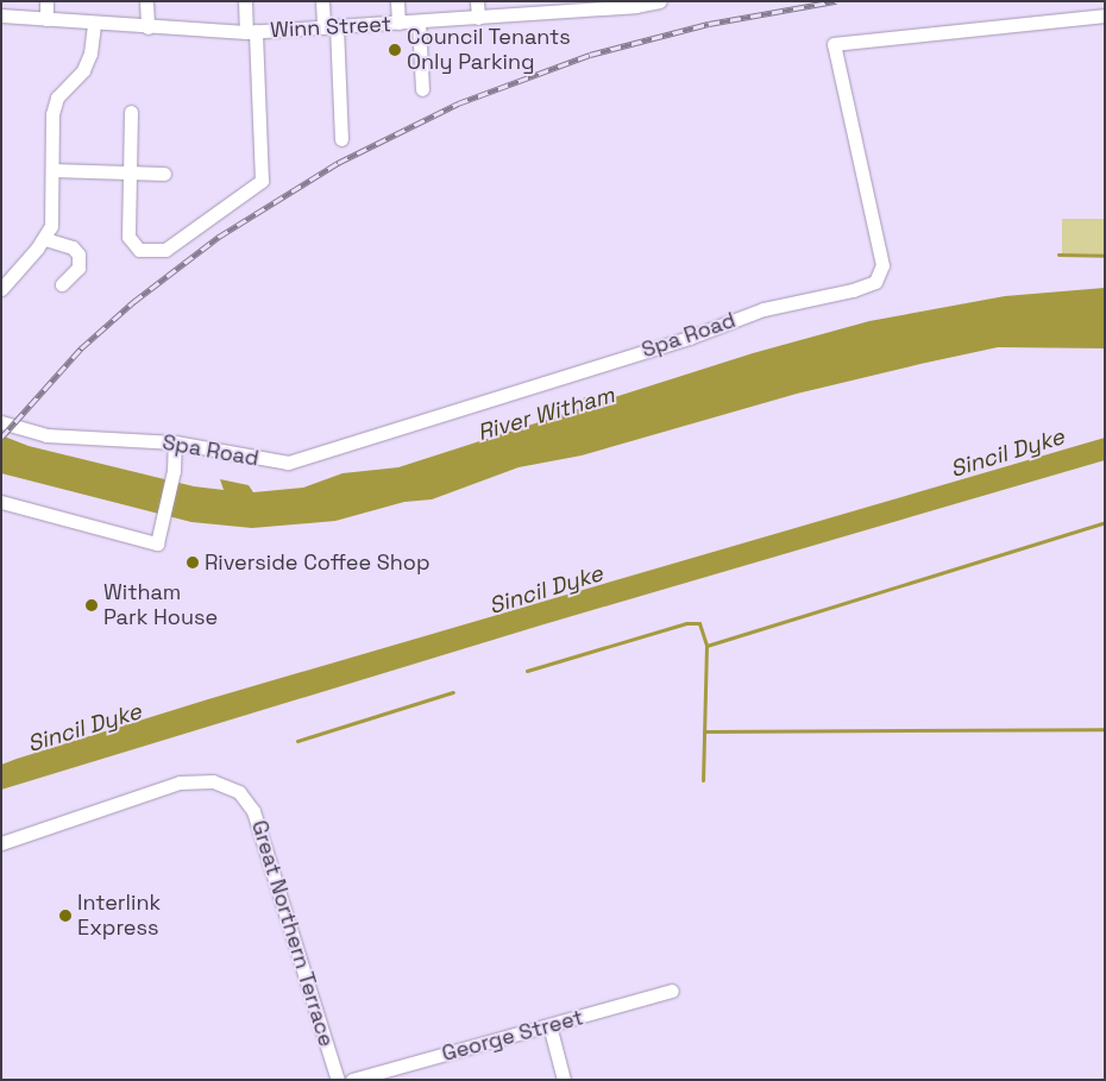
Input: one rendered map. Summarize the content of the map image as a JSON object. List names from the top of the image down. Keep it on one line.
{"streets":{"street":["Winn Street","Spa Road","Great Northern Terrace","George Street"]},"water":["River Witham","Sincil Dyke"],"places":["Council Tenants Only Parking","Riverside Coffee Shop","Witham Park House","Interlink Express"]}
